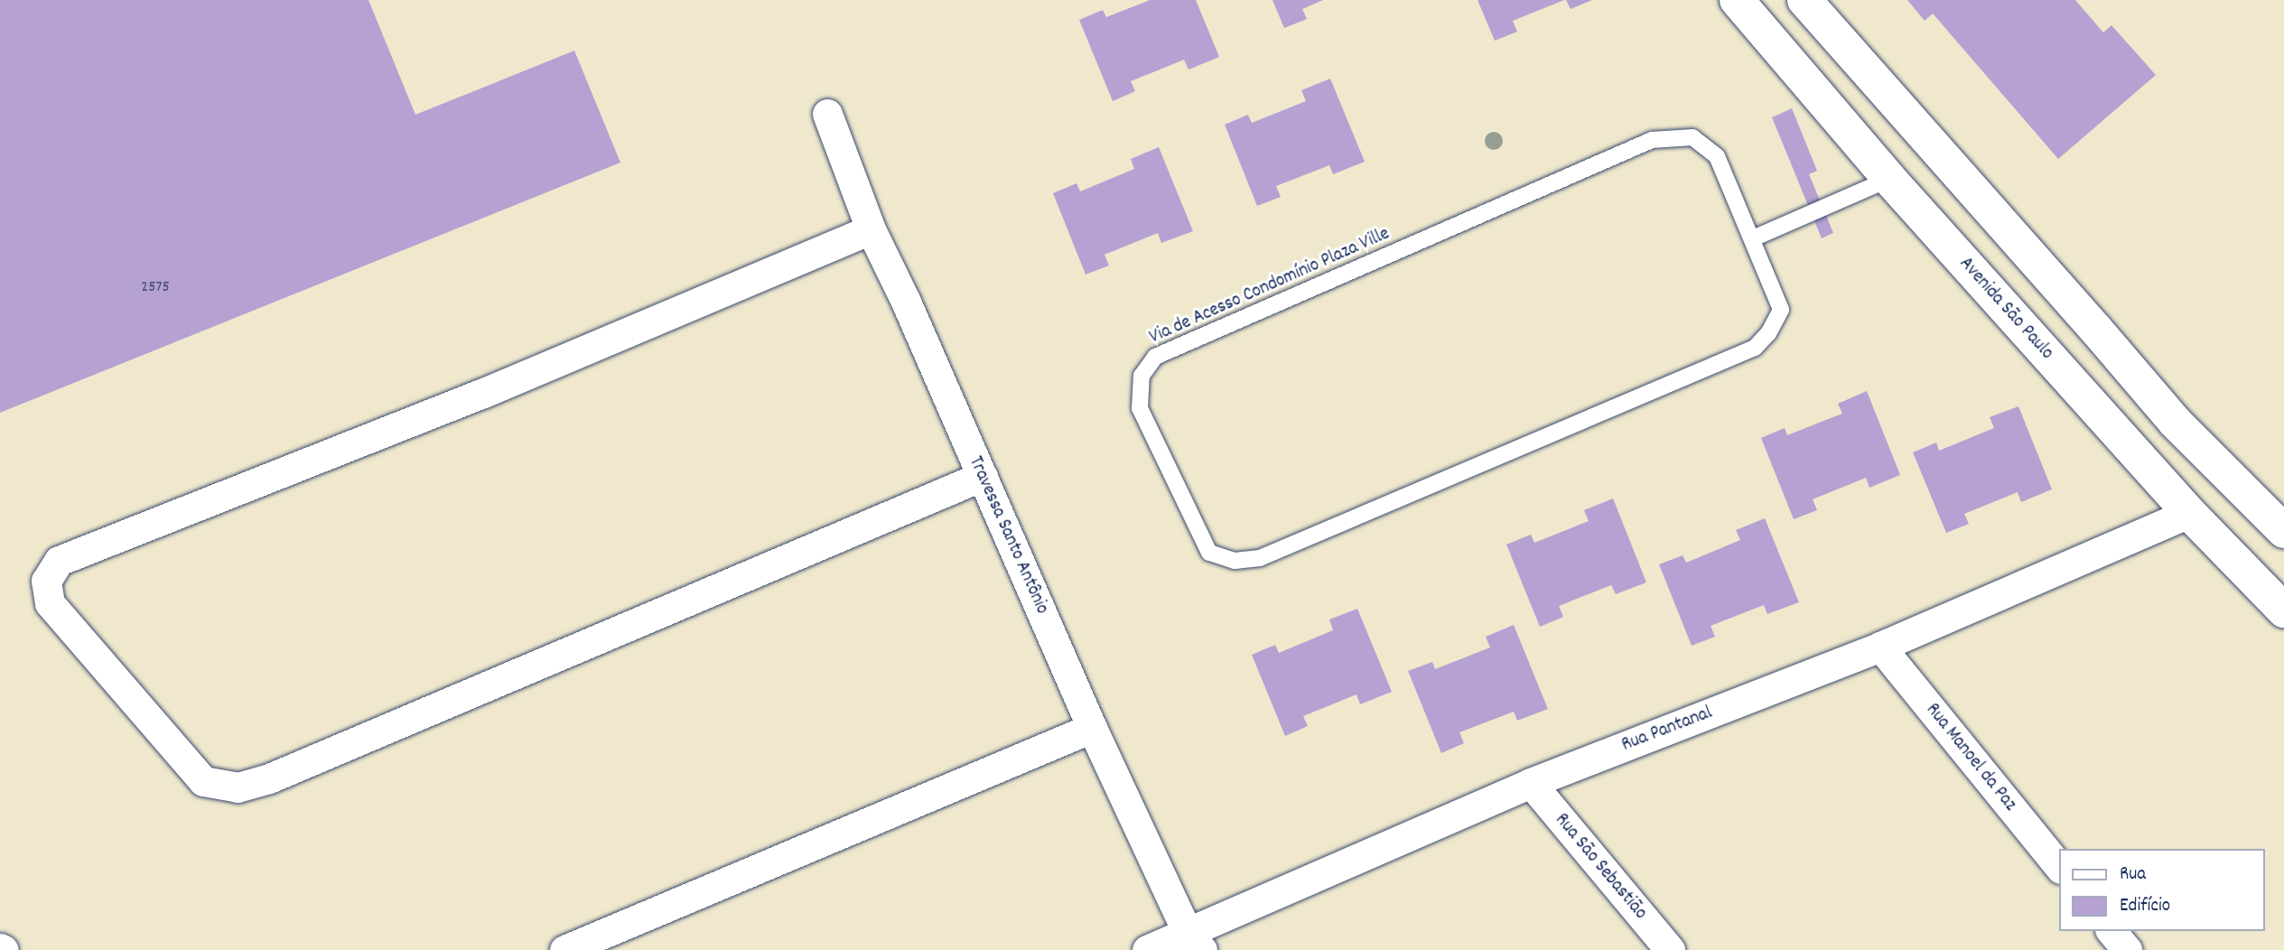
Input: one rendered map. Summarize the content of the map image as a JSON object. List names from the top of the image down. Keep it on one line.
{"streets":{"street":["Avenida São Paulo","Travessa Santo Antônio","Rua Pantanal","Rua Manoel da Paz","Rua São Sebastião"],"lane":["Via de Acesso Condomínio Plaza Ville"]},"crossings":[["Avenida São Paulo","Rua Pantanal"],["Travessa Santo Antônio","Rua Pantanal"],["Rua Pantanal","Rua Manoel da Paz"],["Rua Pantanal","Rua São Sebastião"]],"house_numbers":["2575"],"legend":["Rua","Edifício"]}
